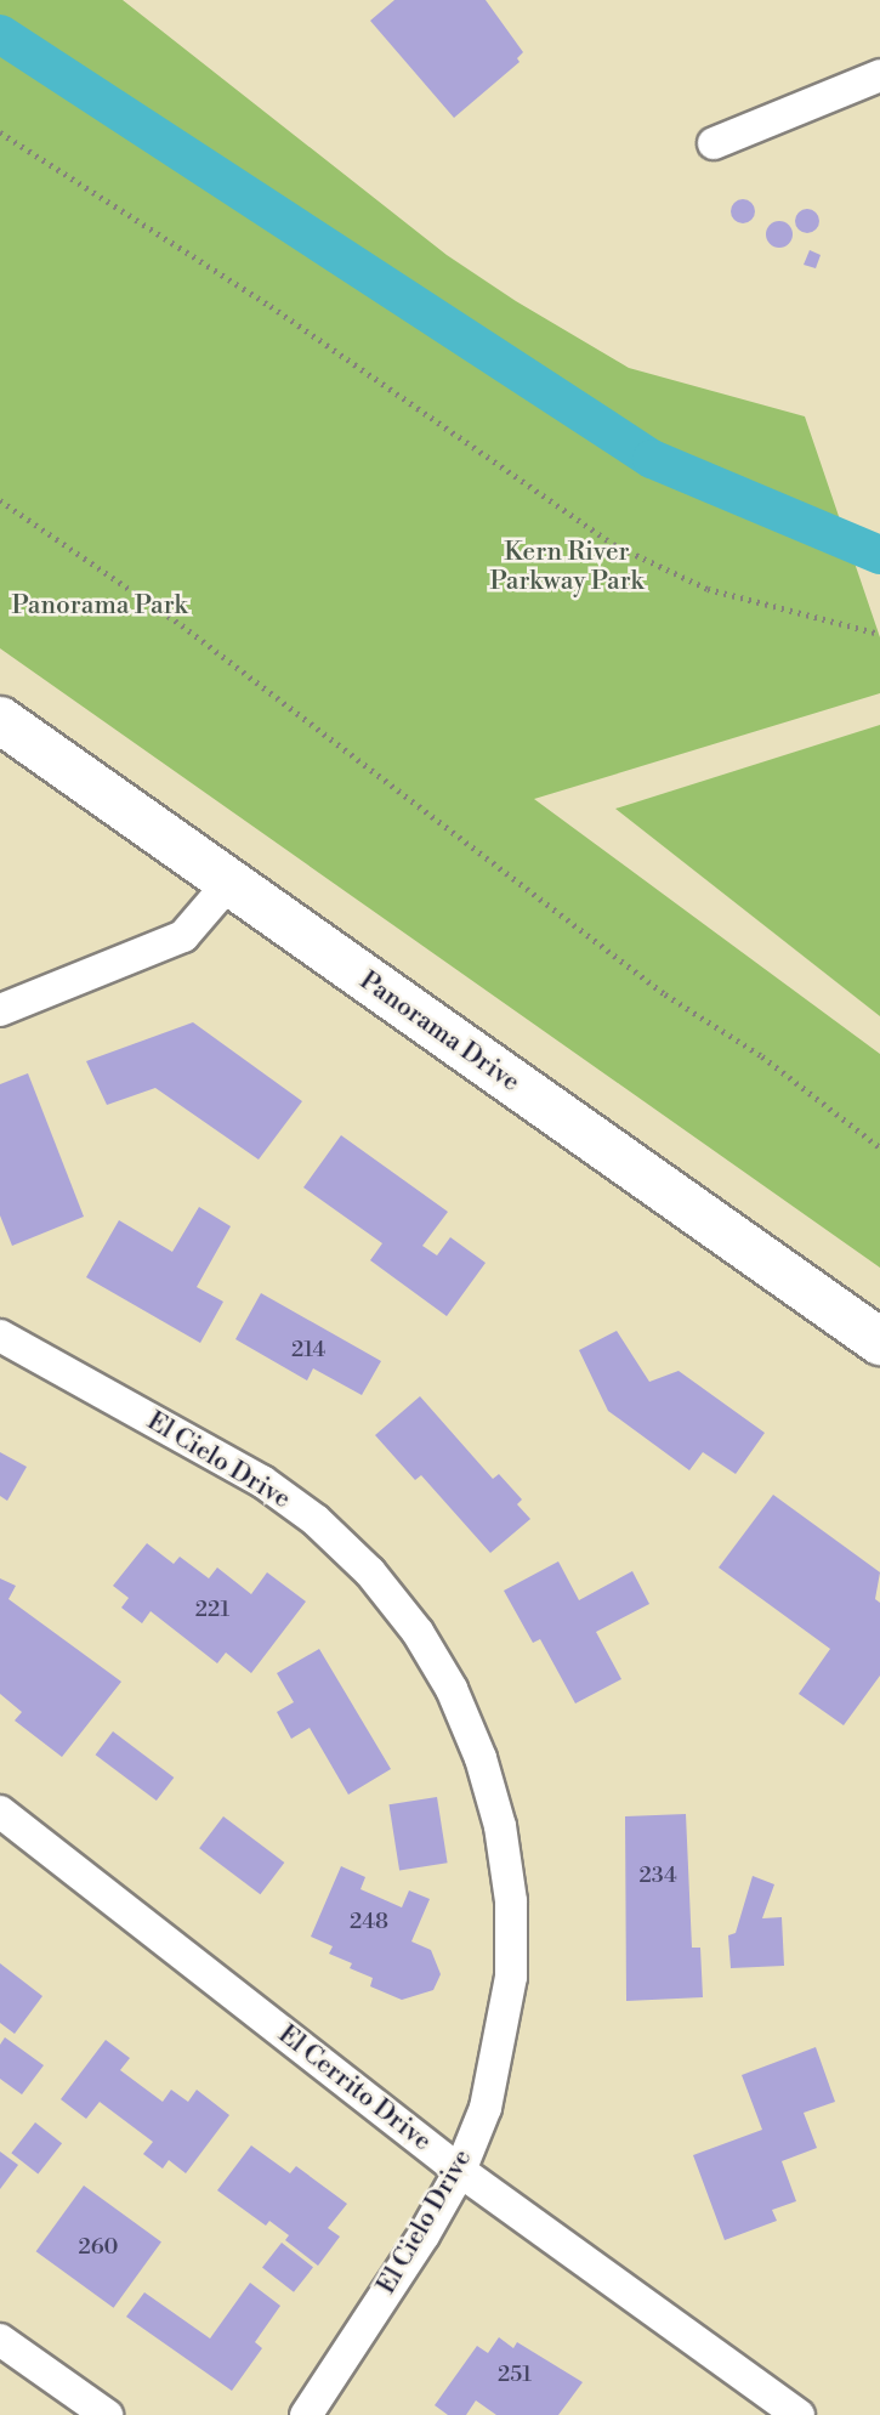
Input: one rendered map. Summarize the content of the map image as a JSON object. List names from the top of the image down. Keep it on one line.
{"streets":{"main road":["Panorama Drive"],"street":["El Cielo Drive","El Cerrito Drive"]},"crossings":[["El Cielo Drive","El Cerrito Drive"]],"parks":["Kern River Parkway Park","Panorama Park"],"house_numbers":["214","221","234","248","260","251"]}
